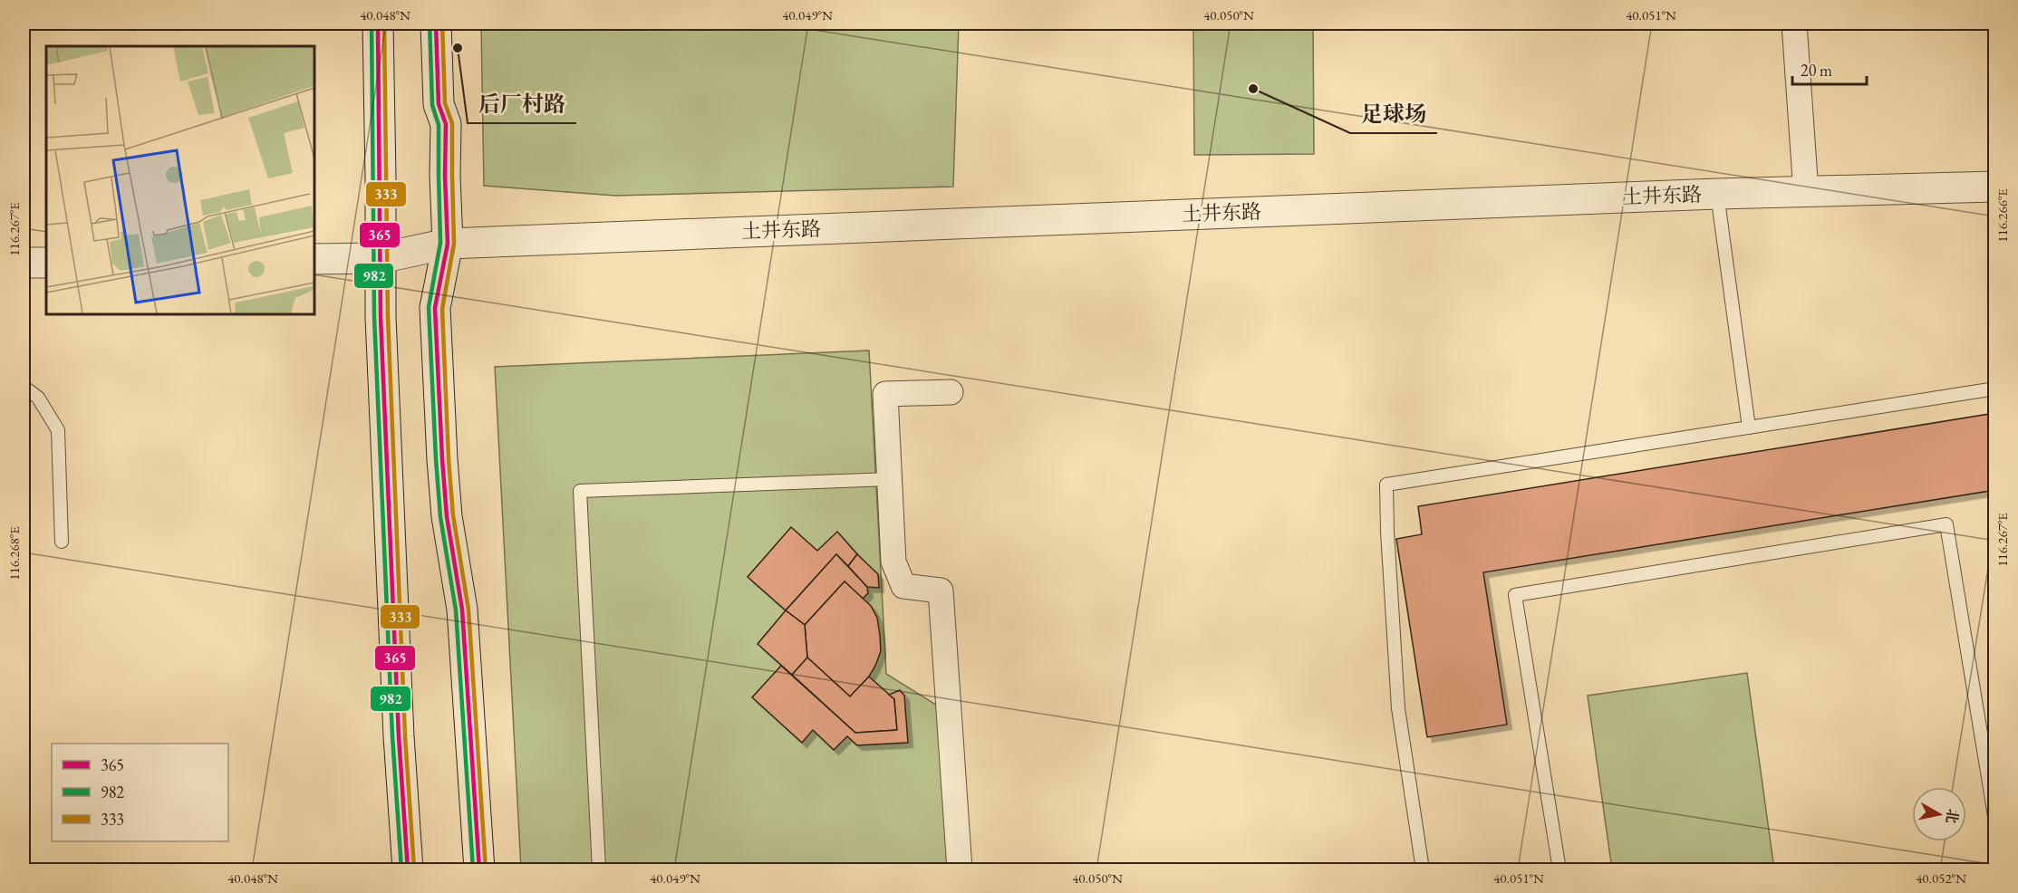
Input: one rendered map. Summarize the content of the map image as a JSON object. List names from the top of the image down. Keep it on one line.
{"streets":{"street":["土井东路"]},"places":["后厂村路","足球场"],"lines":["transit line 365","transit line 982","transit line 333"],"legend":["365","982","333"],"scale_bar":"20 m","north":"right","coordinates":["40.048°N","40.049°N","40.050°N","40.051°N","116.266°E","116.267°E","116.268°E","40.052°N"]}
